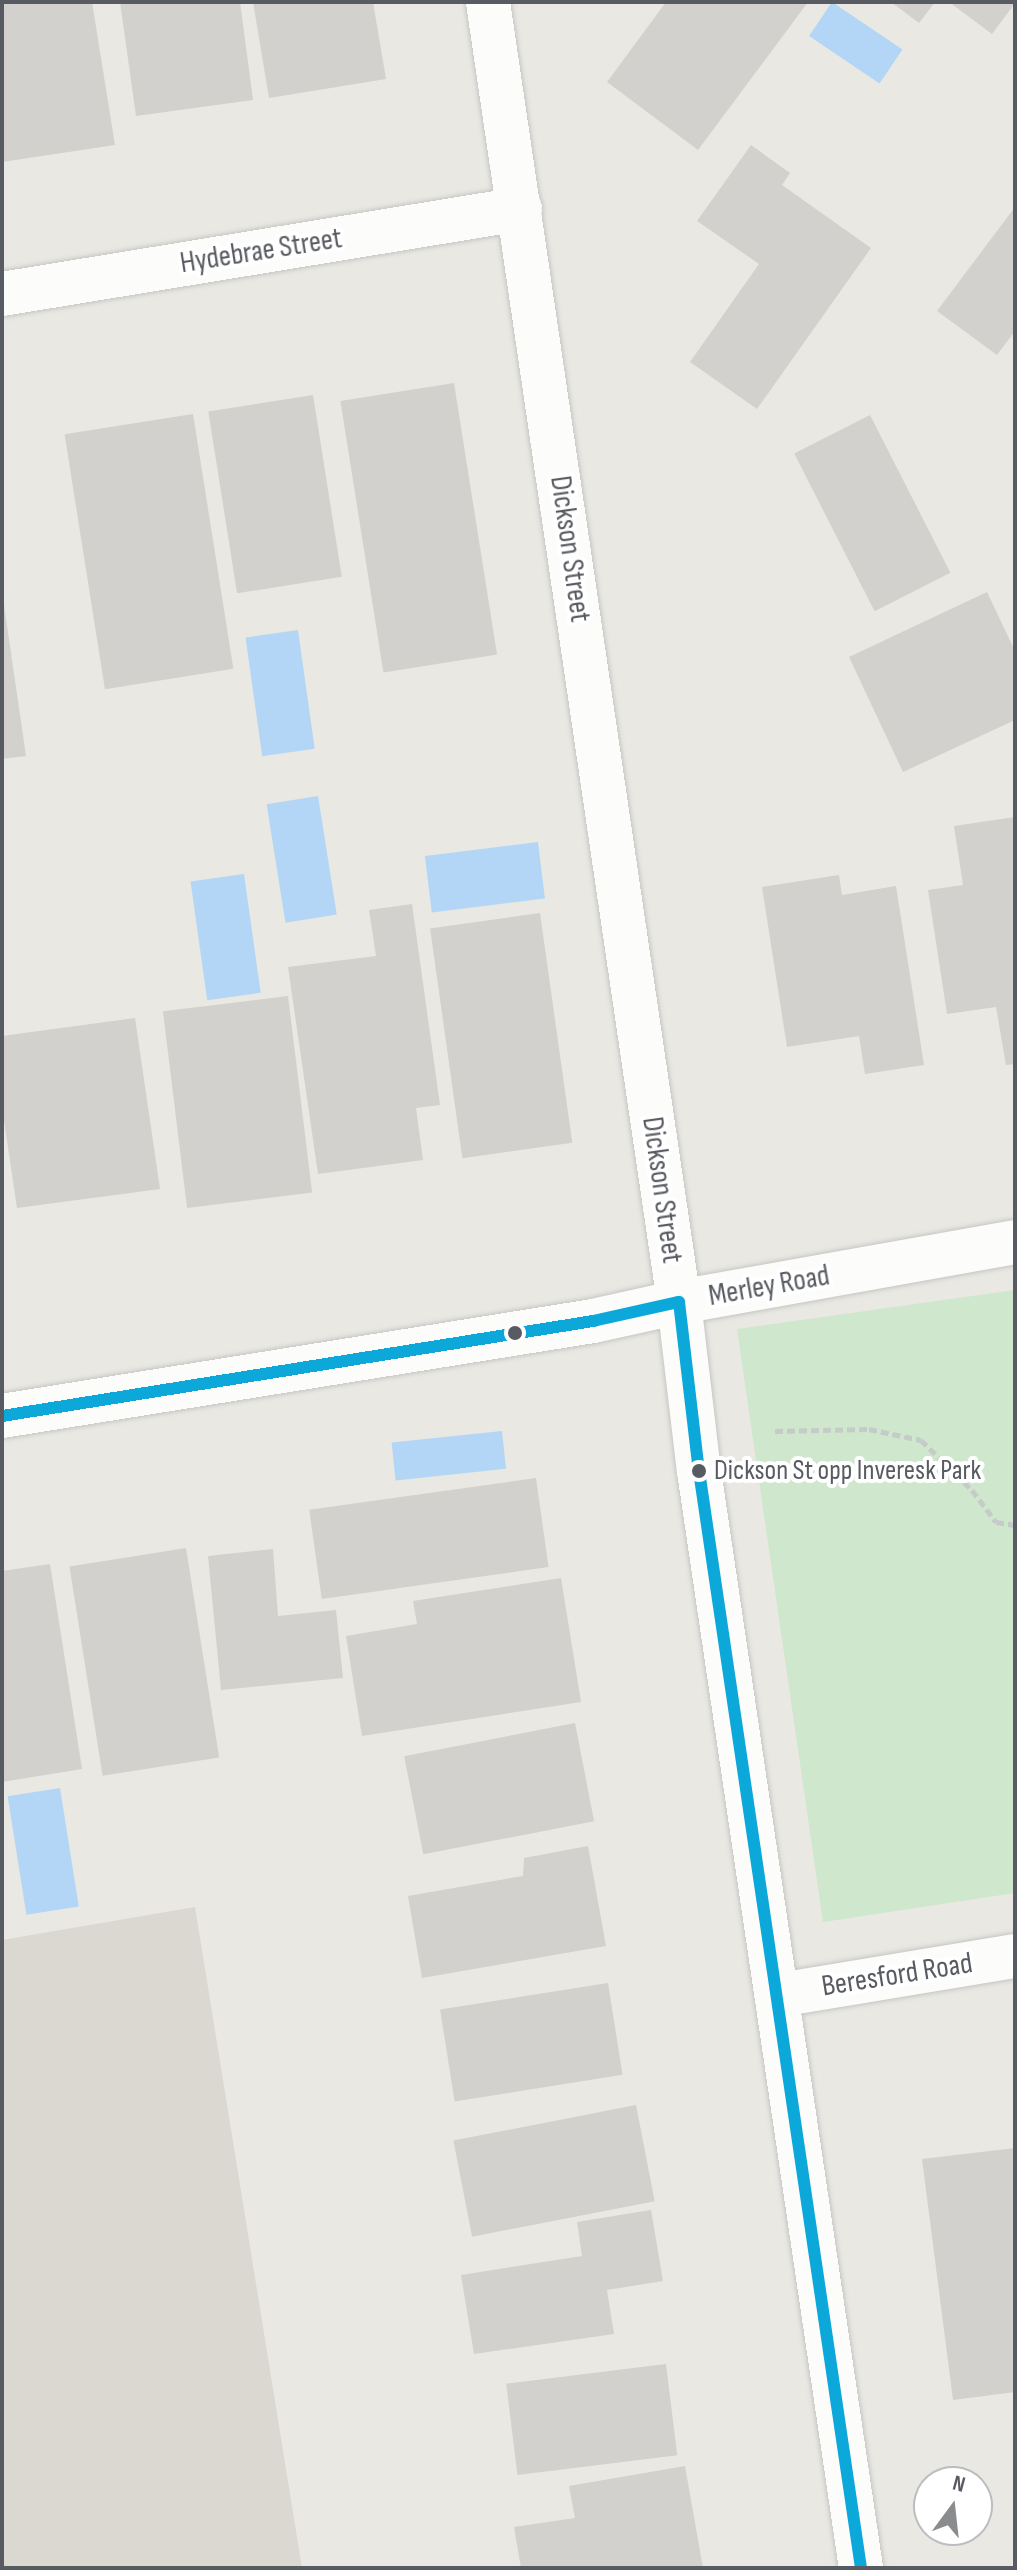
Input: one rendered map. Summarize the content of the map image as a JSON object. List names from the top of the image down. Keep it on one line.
{"streets":{"street":["Hydebrae Street","Dickson Street","Merley Road","Beresford Road"]},"crossings":[["Hydebrae Street","Dickson Street"],["Dickson Street","Merley Road"],["Dickson Street","Beresford Road"]],"places":["Dickson St opp Inveresk Park"],"north":"top"}
